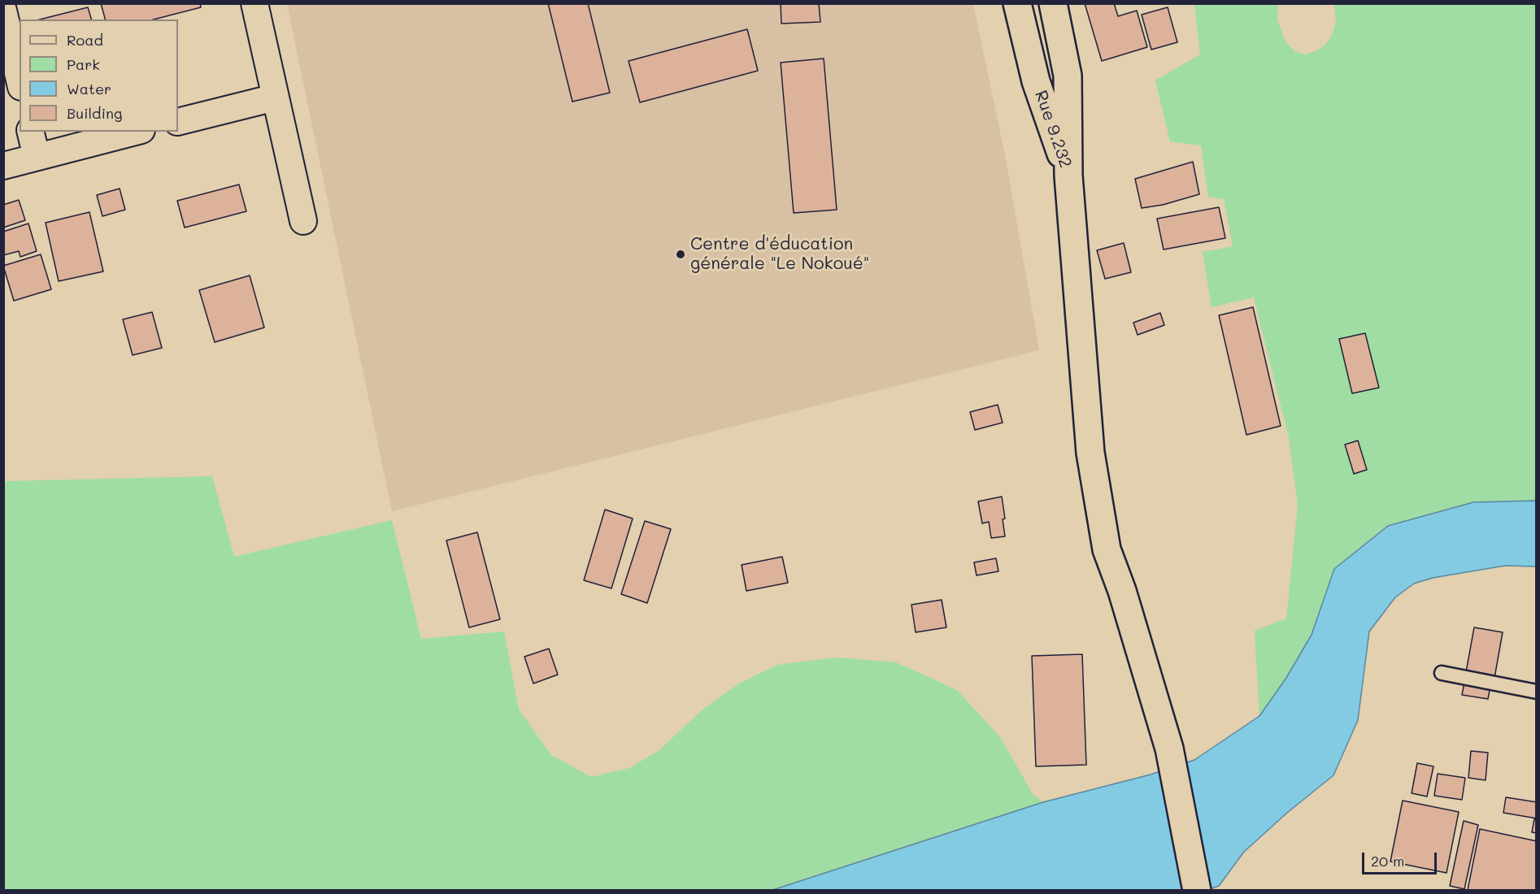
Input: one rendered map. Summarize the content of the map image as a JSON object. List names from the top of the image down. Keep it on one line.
{"streets":{"street":["Rue 9.232"]},"places":["Centre d'éducation générale \"Le Nokoué\""],"legend":["Road","Park","Water","Building"],"scale_bar":"20 m"}
